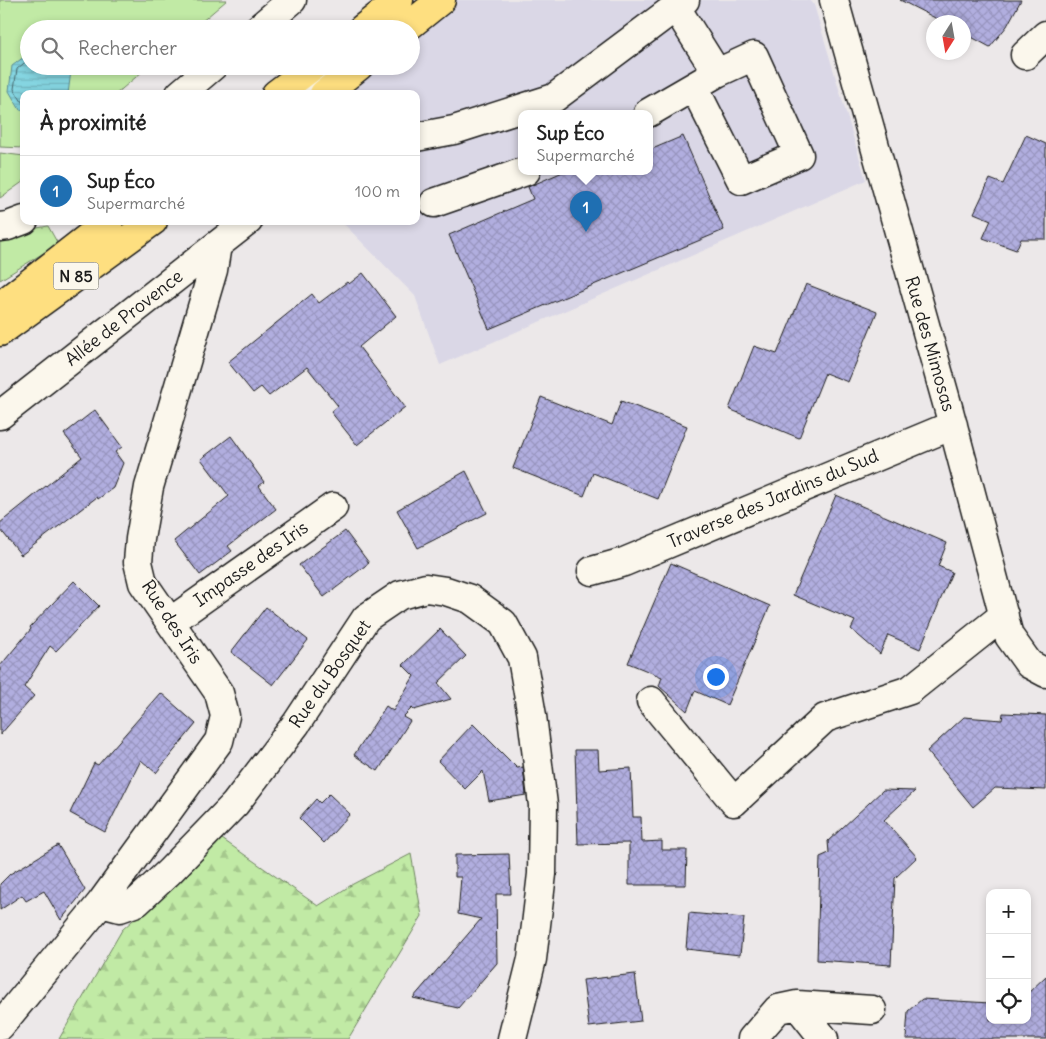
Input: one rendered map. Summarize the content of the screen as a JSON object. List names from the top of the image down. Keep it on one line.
{"streets":{"main road":["N 85"],"street":["Allée de Provence","Rue des Mimosas","Traverse des Jardins du Sud","Impasse des Iris","Rue des Iris","Rue du Bosquet"]},"crossings":[["Allée de Provence","Rue des Iris"],["Rue des Mimosas","Traverse des Jardins du Sud"],["Impasse des Iris","Rue des Iris"],["Rue des Iris","Rue du Bosquet"]],"north":"bottom","page":{"search":"Rechercher","heading":"À proximité","popup":["Sup Éco","Supermarché"],"list":[{"mark":"1","name":"Sup Éco","note":"Supermarché","value":"100 m"}],"pins":"1","map_buttons":["+","−"]}}
